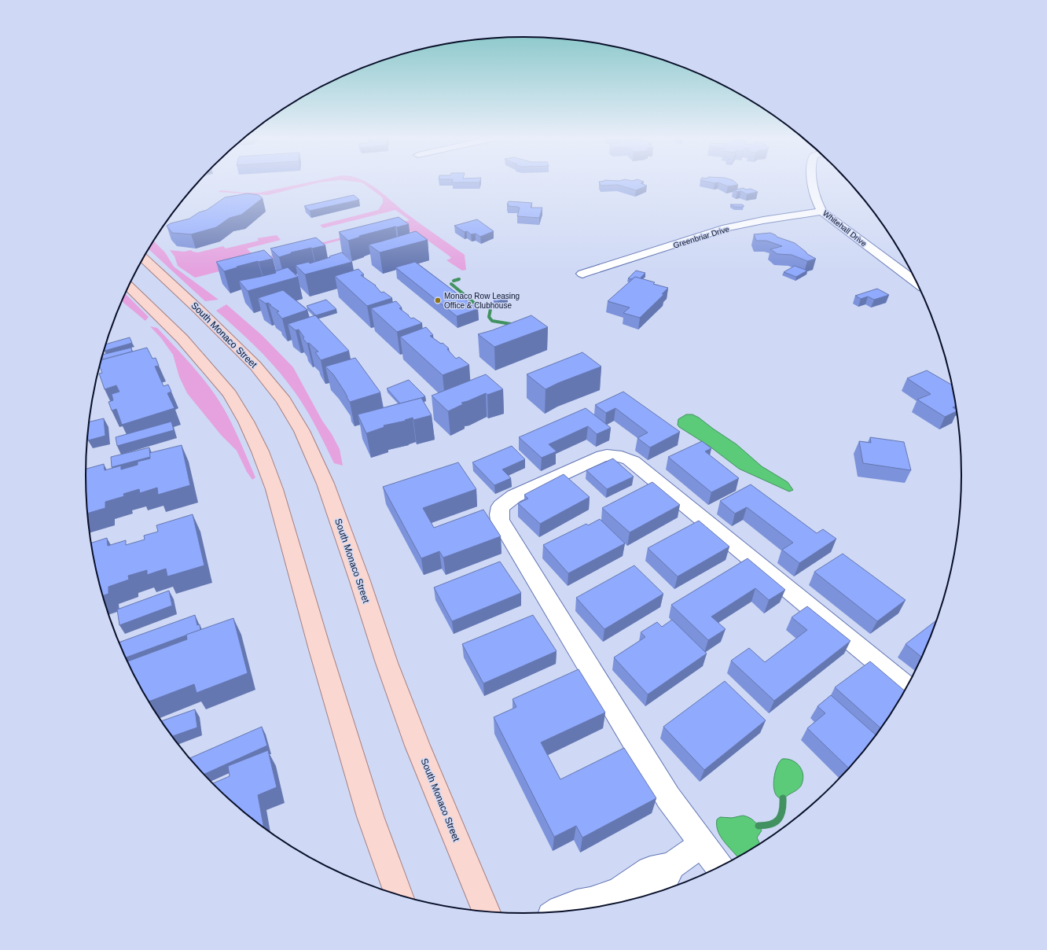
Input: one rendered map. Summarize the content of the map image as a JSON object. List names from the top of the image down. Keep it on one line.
{"streets":{"main road":["South Monaco Street"],"street":["Whitehall Drive","Greenbriar Drive"]},"crossings":[["Whitehall Drive","Greenbriar Drive"]],"places":["Monaco Row Leasing Office & Clubhouse"]}
